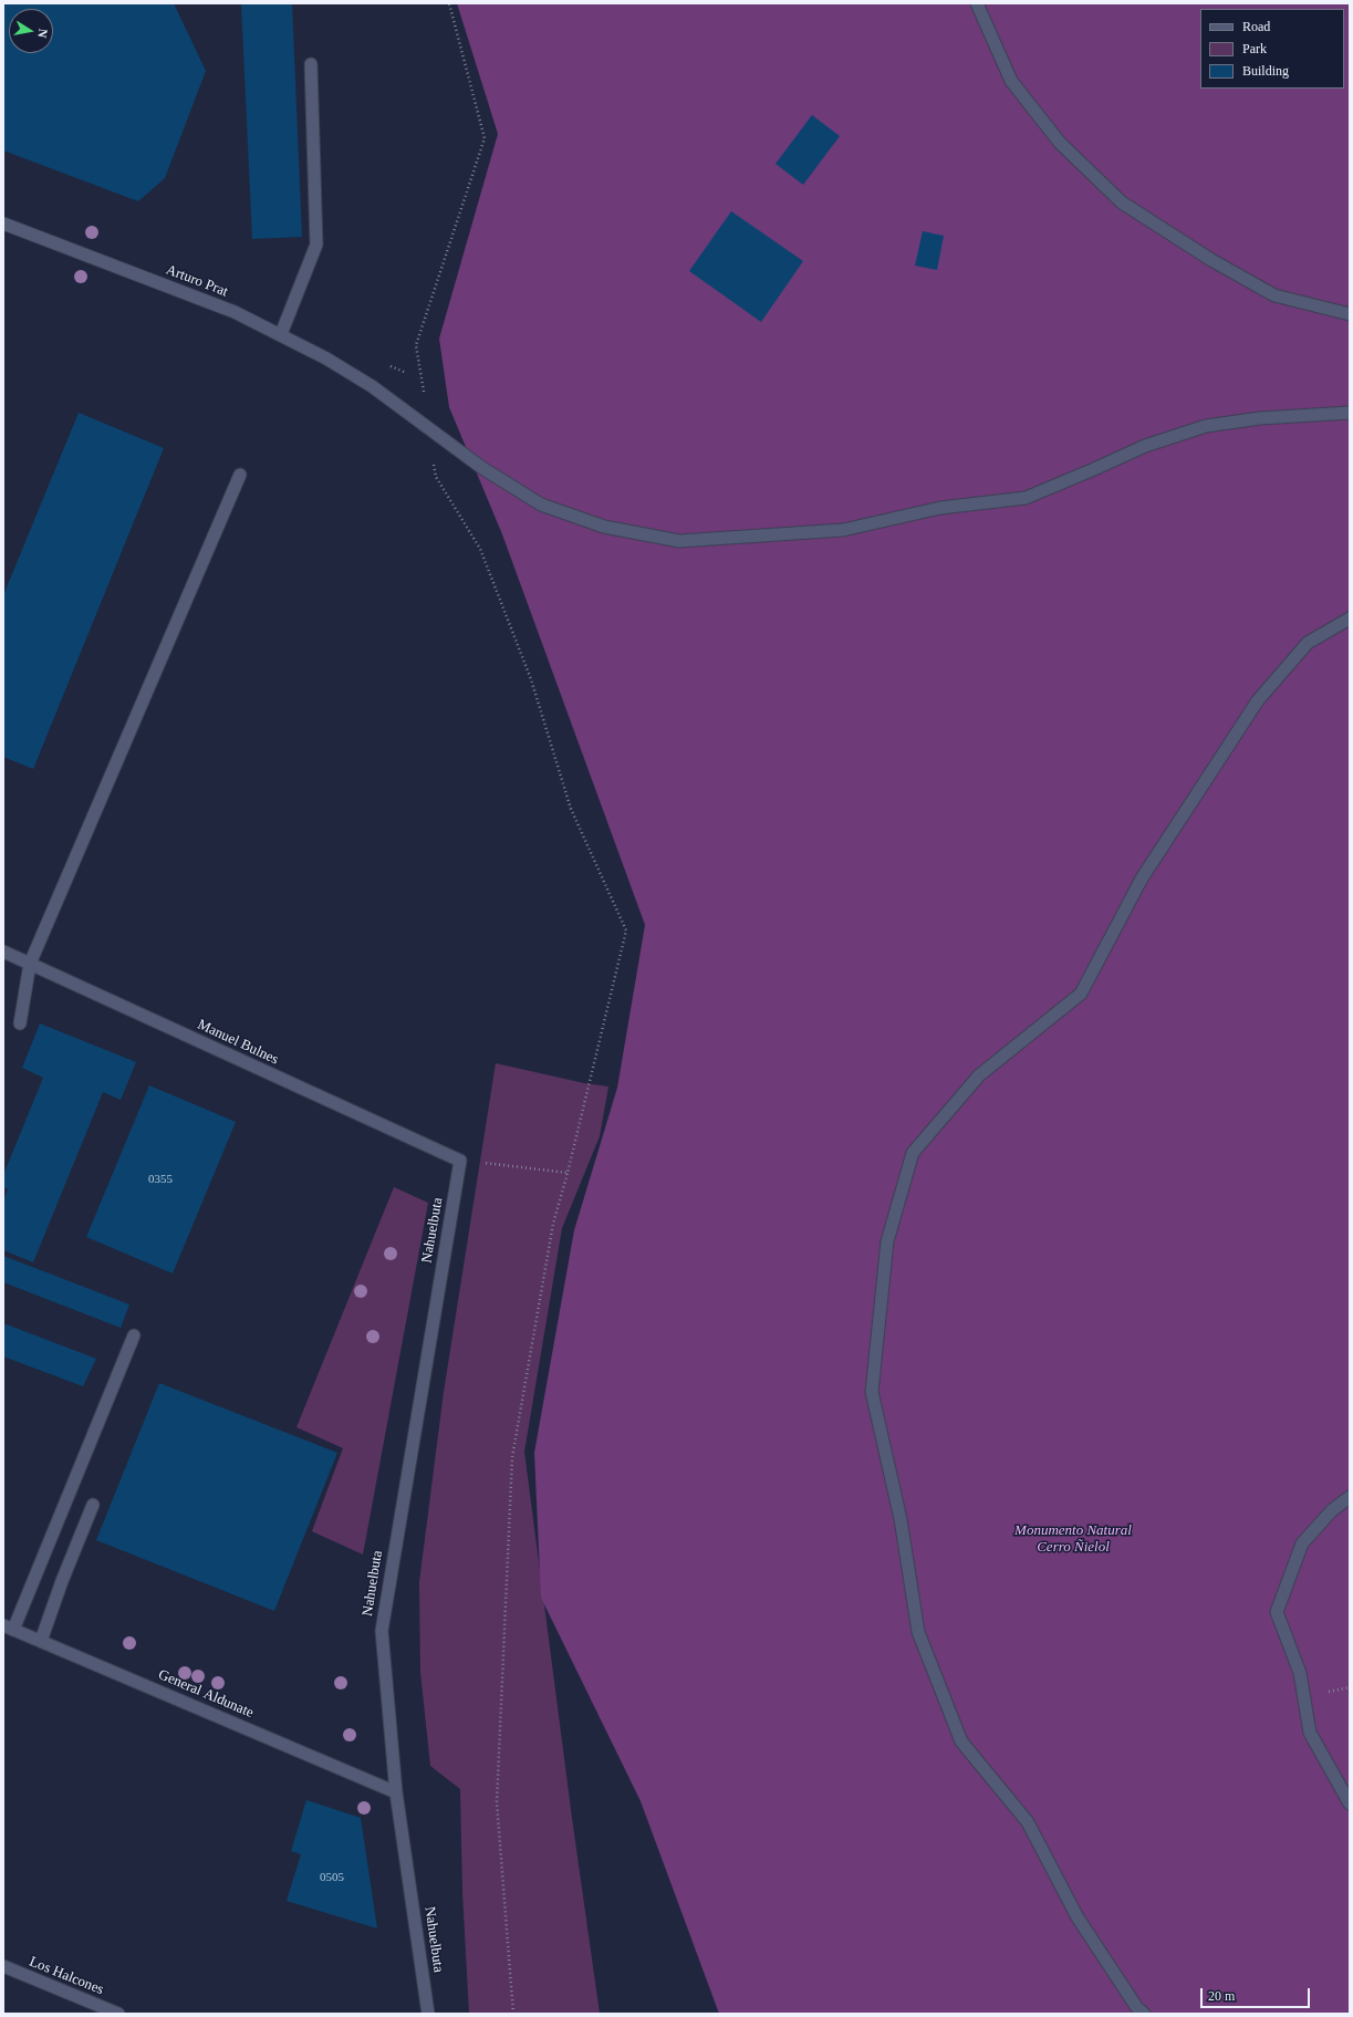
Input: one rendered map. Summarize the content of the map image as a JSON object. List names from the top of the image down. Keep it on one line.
{"streets":{"street":["Arturo Prat","Manuel Bulnes","Nahuelbuta","General Aldunate","Los Halcones"]},"crossings":[["Manuel Bulnes","Nahuelbuta"],["Nahuelbuta","General Aldunate"]],"parks":["Monumento Natural Cerro Ñielol"],"house_numbers":["0355","0505"],"legend":["Road","Park","Building"],"scale_bar":"20 m","north":"right"}
